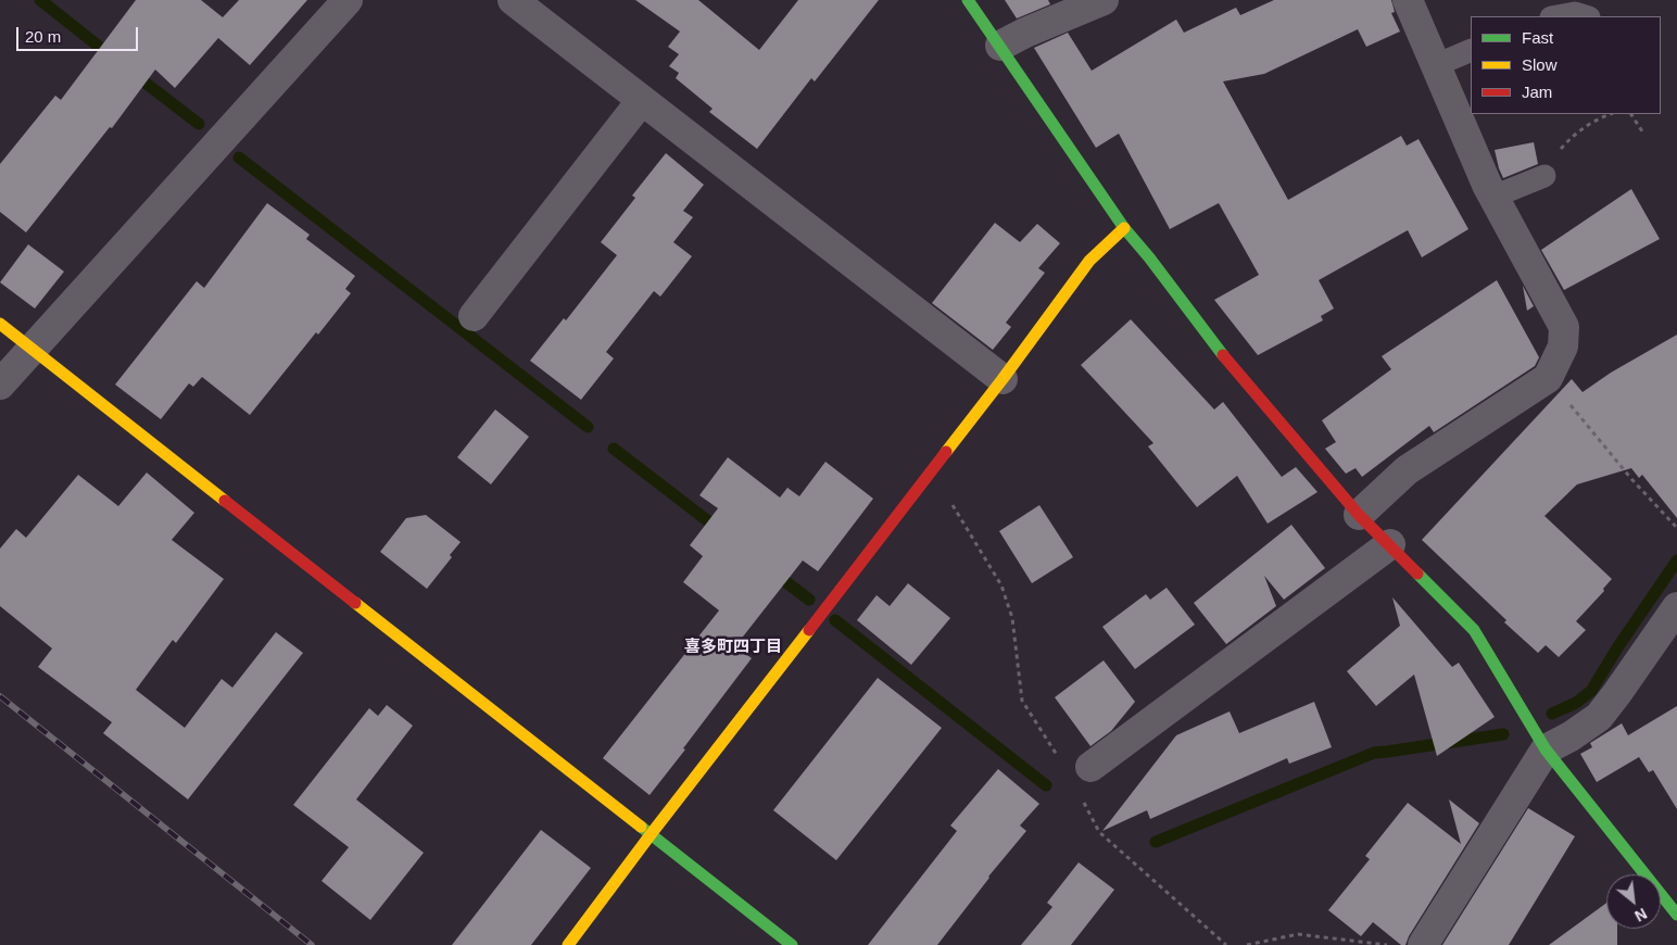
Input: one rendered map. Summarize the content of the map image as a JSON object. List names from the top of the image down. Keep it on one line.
{"districts":["喜多町四丁目"],"legend":["Fast","Slow","Jam"],"scale_bar":"20 m","north":"bottom right"}
